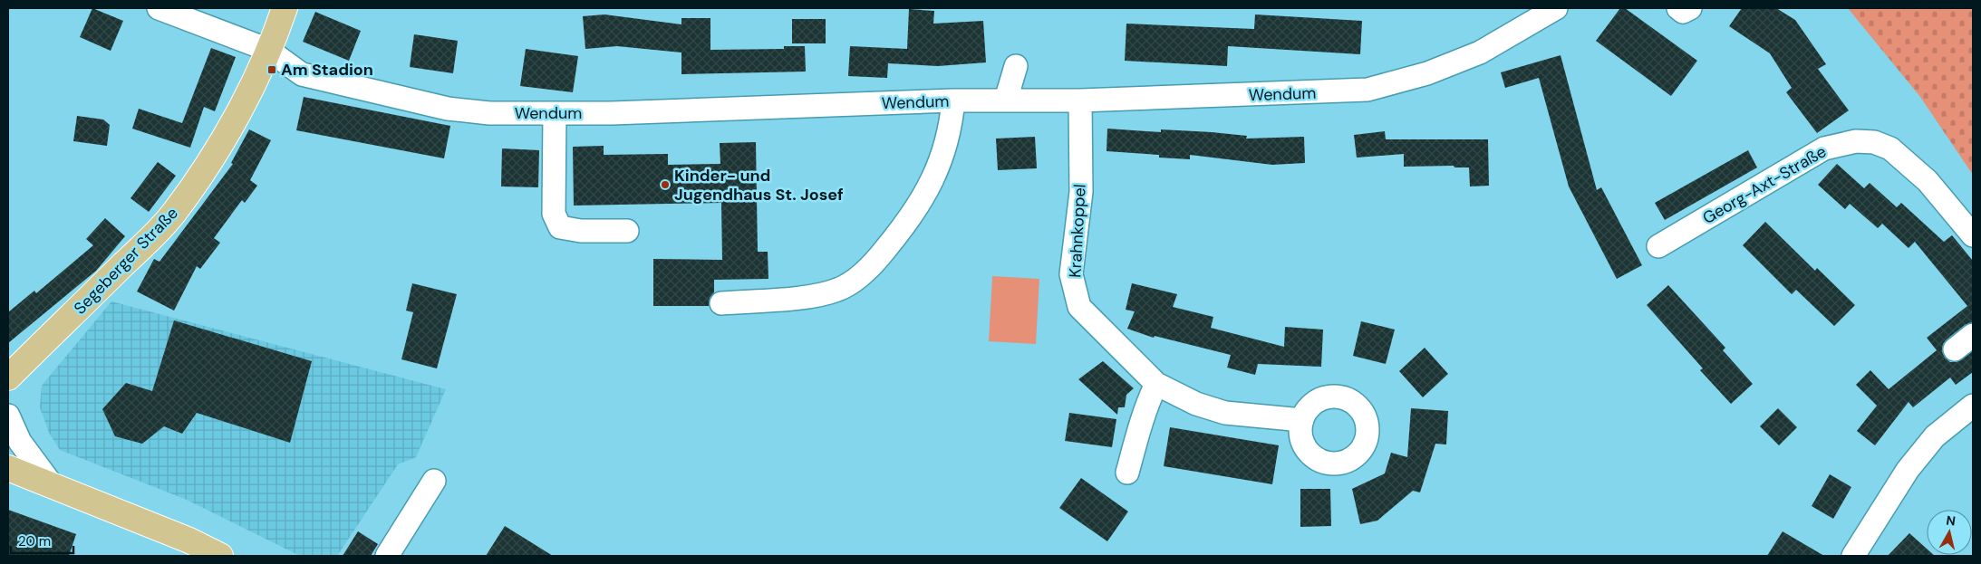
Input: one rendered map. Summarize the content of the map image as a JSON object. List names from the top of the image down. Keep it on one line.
{"streets":{"main road":["Segeberger Straße"],"street":["Wendum","Georg-Axt-Straße","Krahnkoppel"]},"crossings":[["Wendum","Krahnkoppel"],["Wendum","Segeberger Straße"]],"places":{"transit":["Am Stadion"],"other":["Kinder- und Jugendhaus St. Josef"]},"scale_bar":"20 m","north":"top"}
